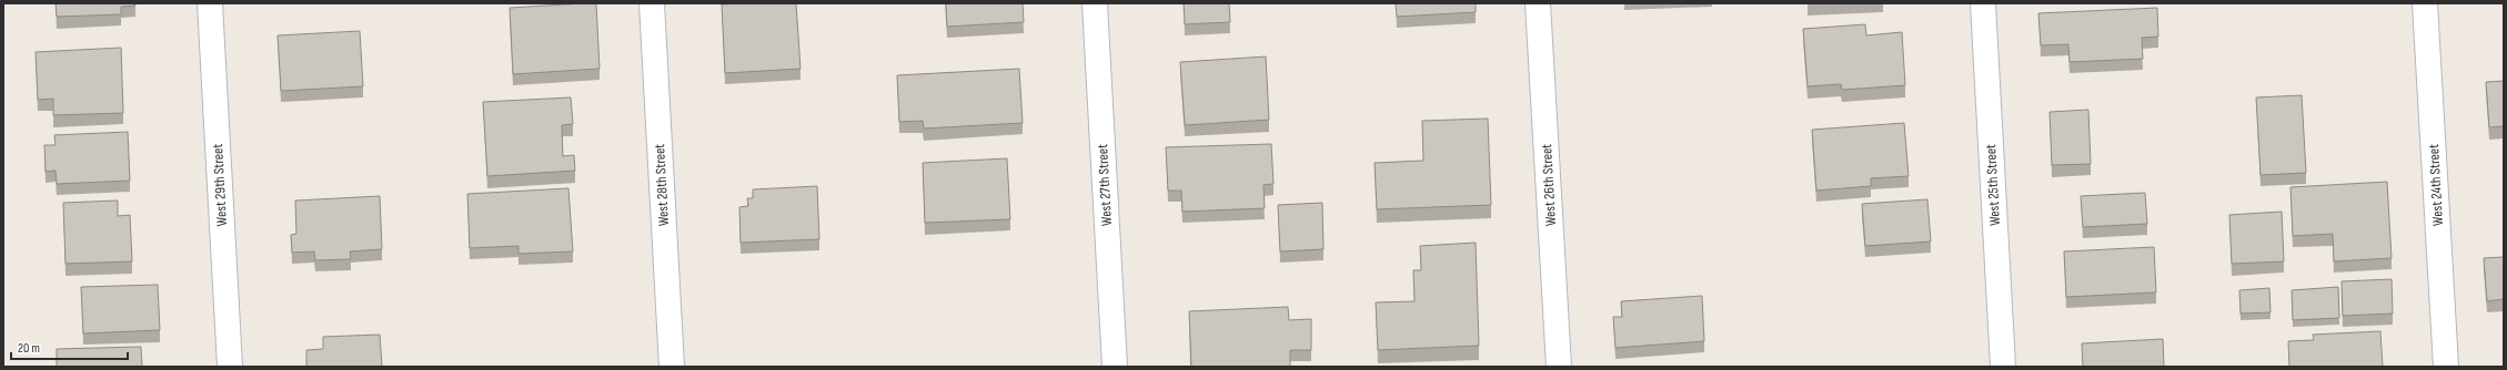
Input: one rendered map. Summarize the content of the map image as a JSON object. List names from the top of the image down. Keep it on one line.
{"streets":{"street":["West 29th Street","West 28th Street","West 27th Street","West 26th Street","West 25th Street","West 24th Street"]},"scale_bar":"20 m"}
